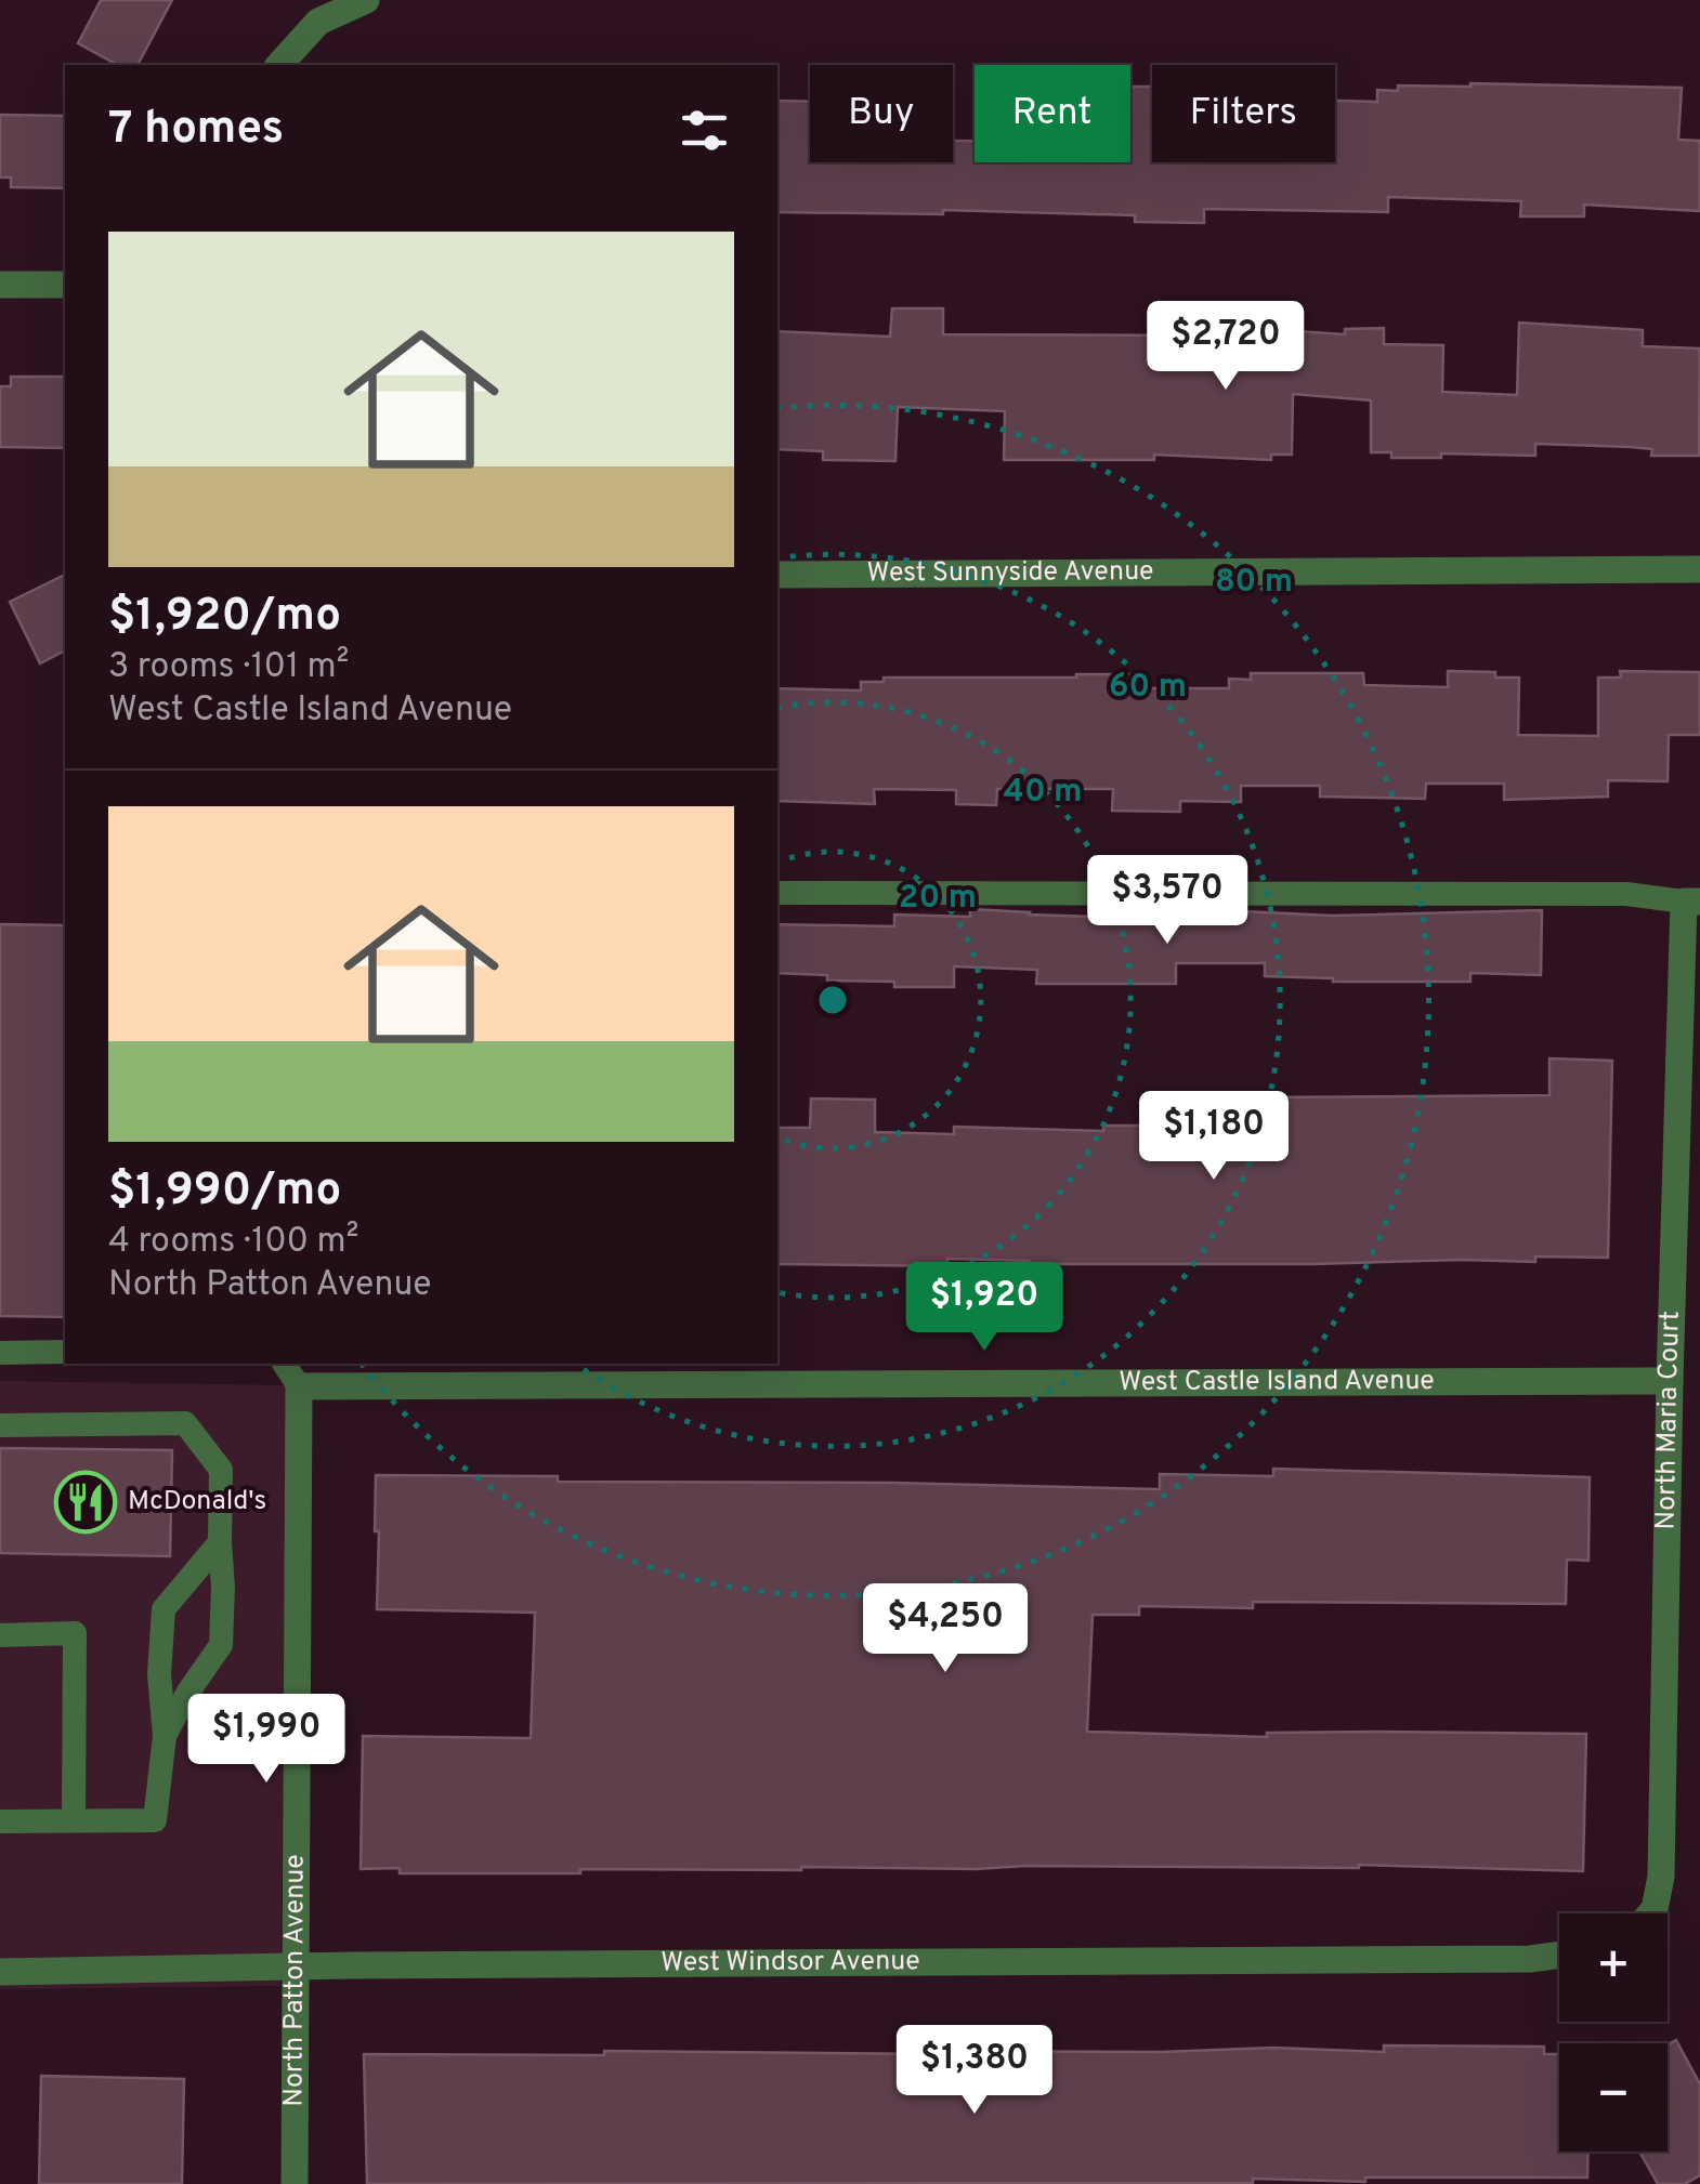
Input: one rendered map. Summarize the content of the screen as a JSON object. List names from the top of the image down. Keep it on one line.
{"streets":{"street":["West Sunnyside Avenue","West Castle Island Avenue","North Maria Court","West Windsor Avenue","North Patton Avenue"]},"crossings":[["West Castle Island Avenue","North Maria Court"],["West Castle Island Avenue","North Patton Avenue"],["West Windsor Avenue","North Patton Avenue"]],"places":{"restaurant":["McDonald's"]},"page":{"chip":["Buy","Rent","Filters"],"heading":"7 homes","list":[{"name":"$1,920/mo","note":"3 rooms · 101 m² · West Castle Island Avenue"},{"name":"$1,990/mo","note":"4 rooms · 100 m² · North Patton Avenue"}],"price":["$2,720","$3,570","$1,180","$1,920","$4,250","$1,990","$1,380"],"map_buttons":["+","−"]},"rings":["80 m","60 m","40 m","20 m"]}
